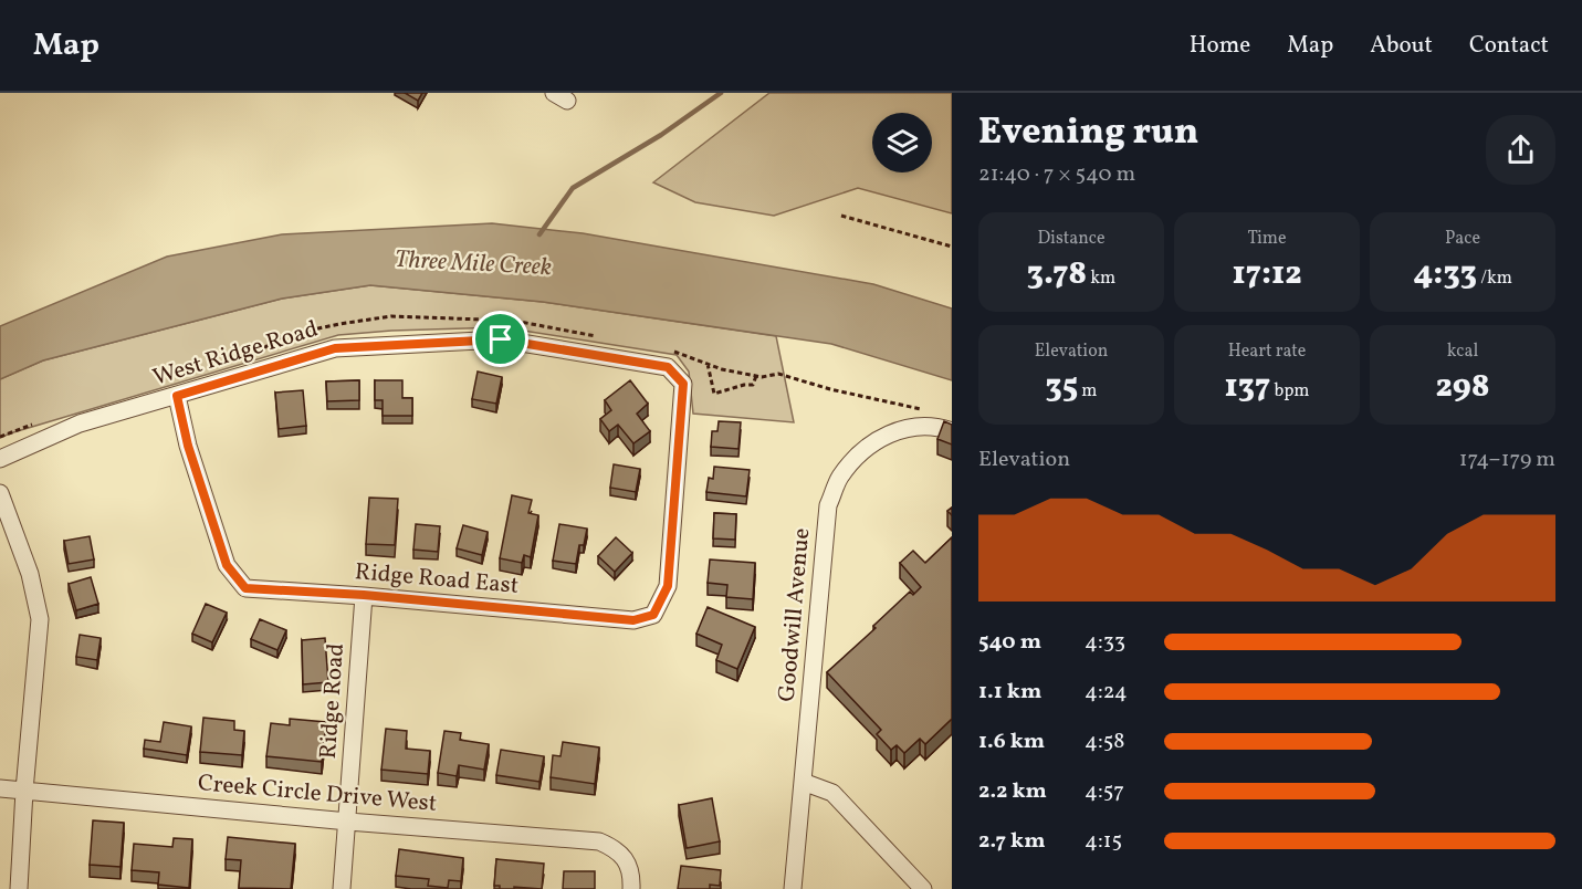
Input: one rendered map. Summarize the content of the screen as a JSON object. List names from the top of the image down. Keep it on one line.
{"streets":{"street":["West Ridge Road","Ridge Road East","Goodwill Avenue","Ridge Road","Creek Circle Drive West"]},"crossings":[["West Ridge Road","Ridge Road East"],["Ridge Road East","Ridge Road"],["Ridge Road","Creek Circle Drive West"]],"water":["Three Mile Creek"],"page":{"header":"Map","nav":["Home","Map","About","Contact"],"heading":["Evening run","21:40 · 7 × 540 m"],"stats":[["Distance","3.78 km"],["Time","17:12"],["Pace","4:33 /km"],["Elevation","35 m"],["Heart rate","137 bpm"],["kcal","298"]],"chart":["Elevation","174–179 m"],"list":[{"name":"540 m","note":"4:33"},{"name":"1.1 km","note":"4:24"},{"name":"1.6 km","note":"4:58"},{"name":"2.2 km","note":"4:57"},{"name":"2.7 km","note":"4:15"}]}}
